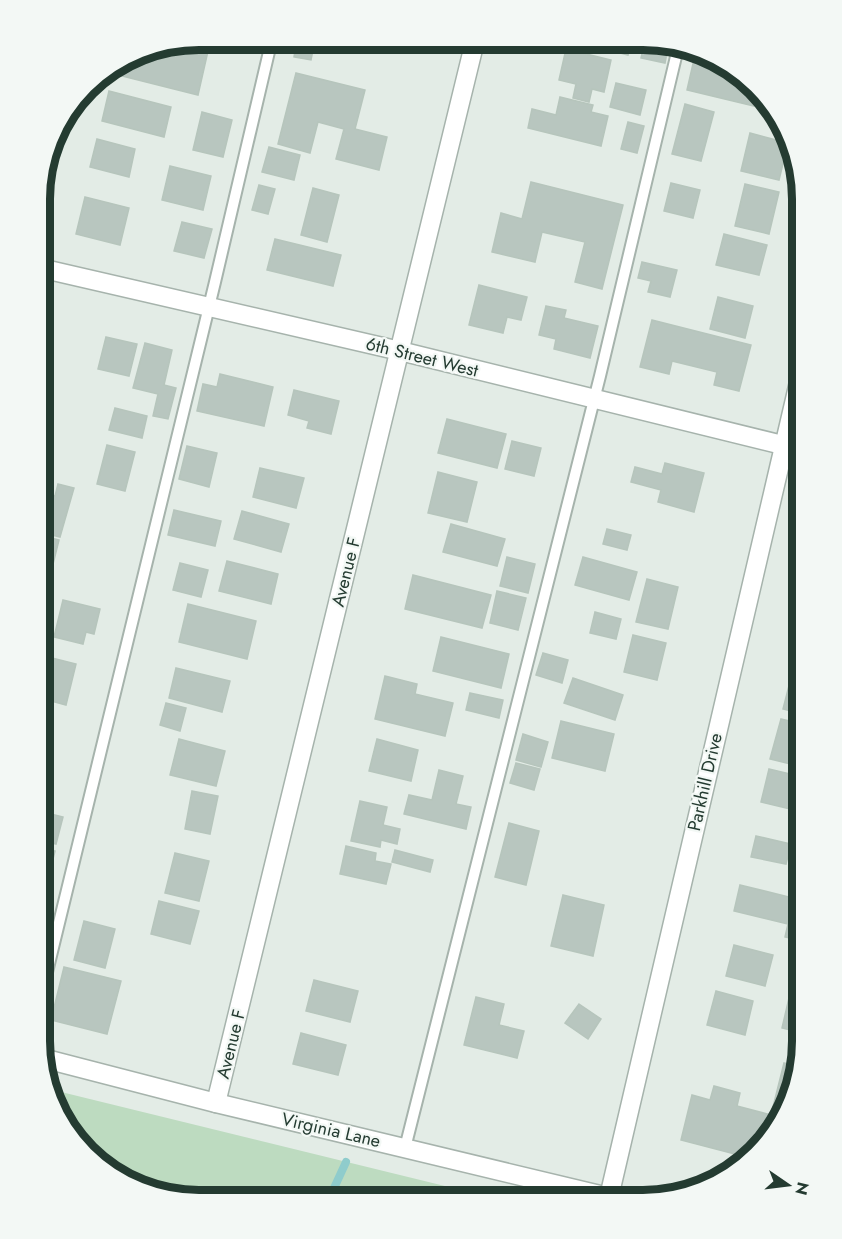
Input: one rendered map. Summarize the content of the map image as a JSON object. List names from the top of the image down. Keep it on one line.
{"streets":{"street":["6th Street West","Avenue F","Parkhill Drive","Virginia Lane"]},"crossings":[["6th Street West","Avenue F"],["6th Street West","Parkhill Drive"],["Avenue F","Virginia Lane"]],"north":"right"}
